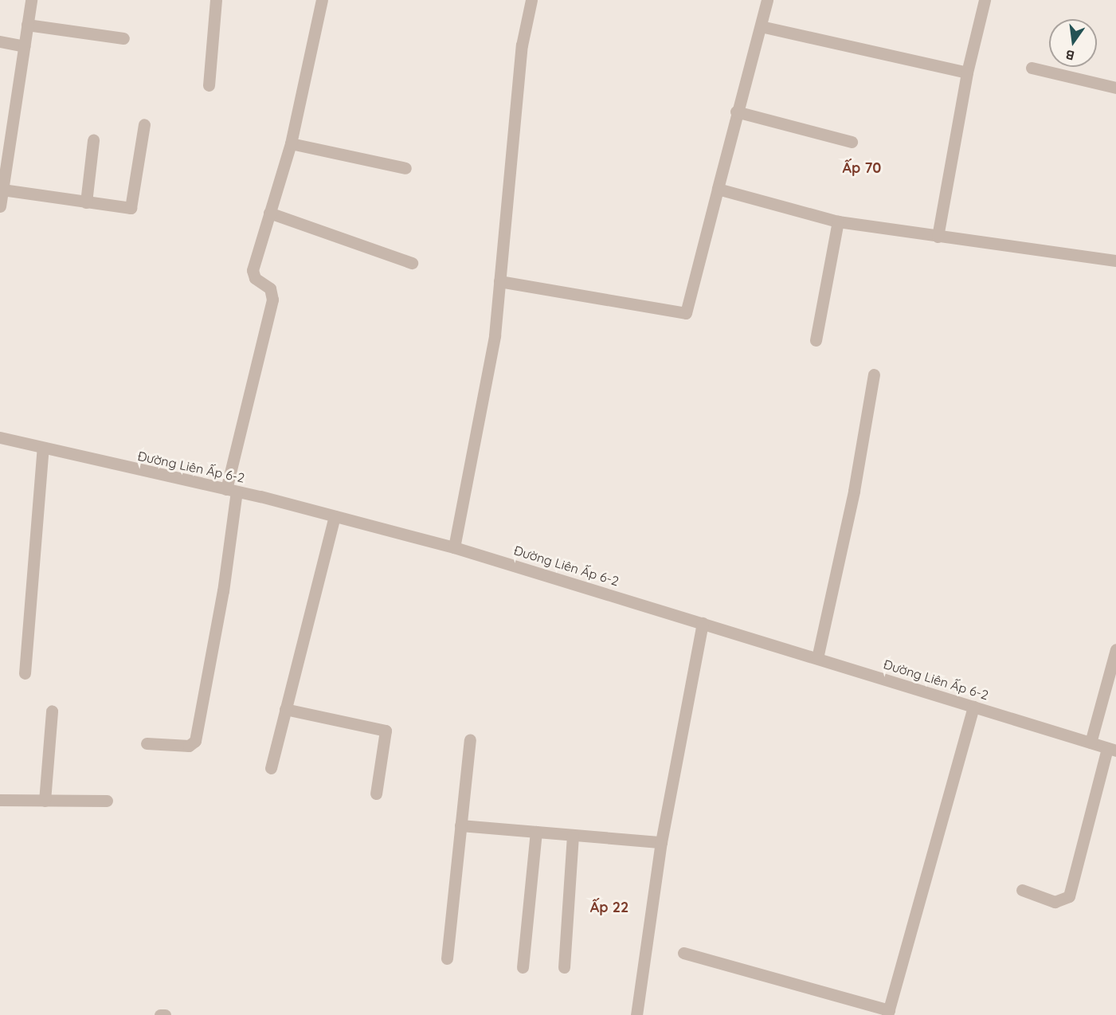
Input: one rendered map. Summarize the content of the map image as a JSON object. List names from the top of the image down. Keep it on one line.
{"streets":{"street":["Đường Liên Ấp 6-2"]},"districts":["Ấp 70","Ấp 22"],"north":"bottom"}
